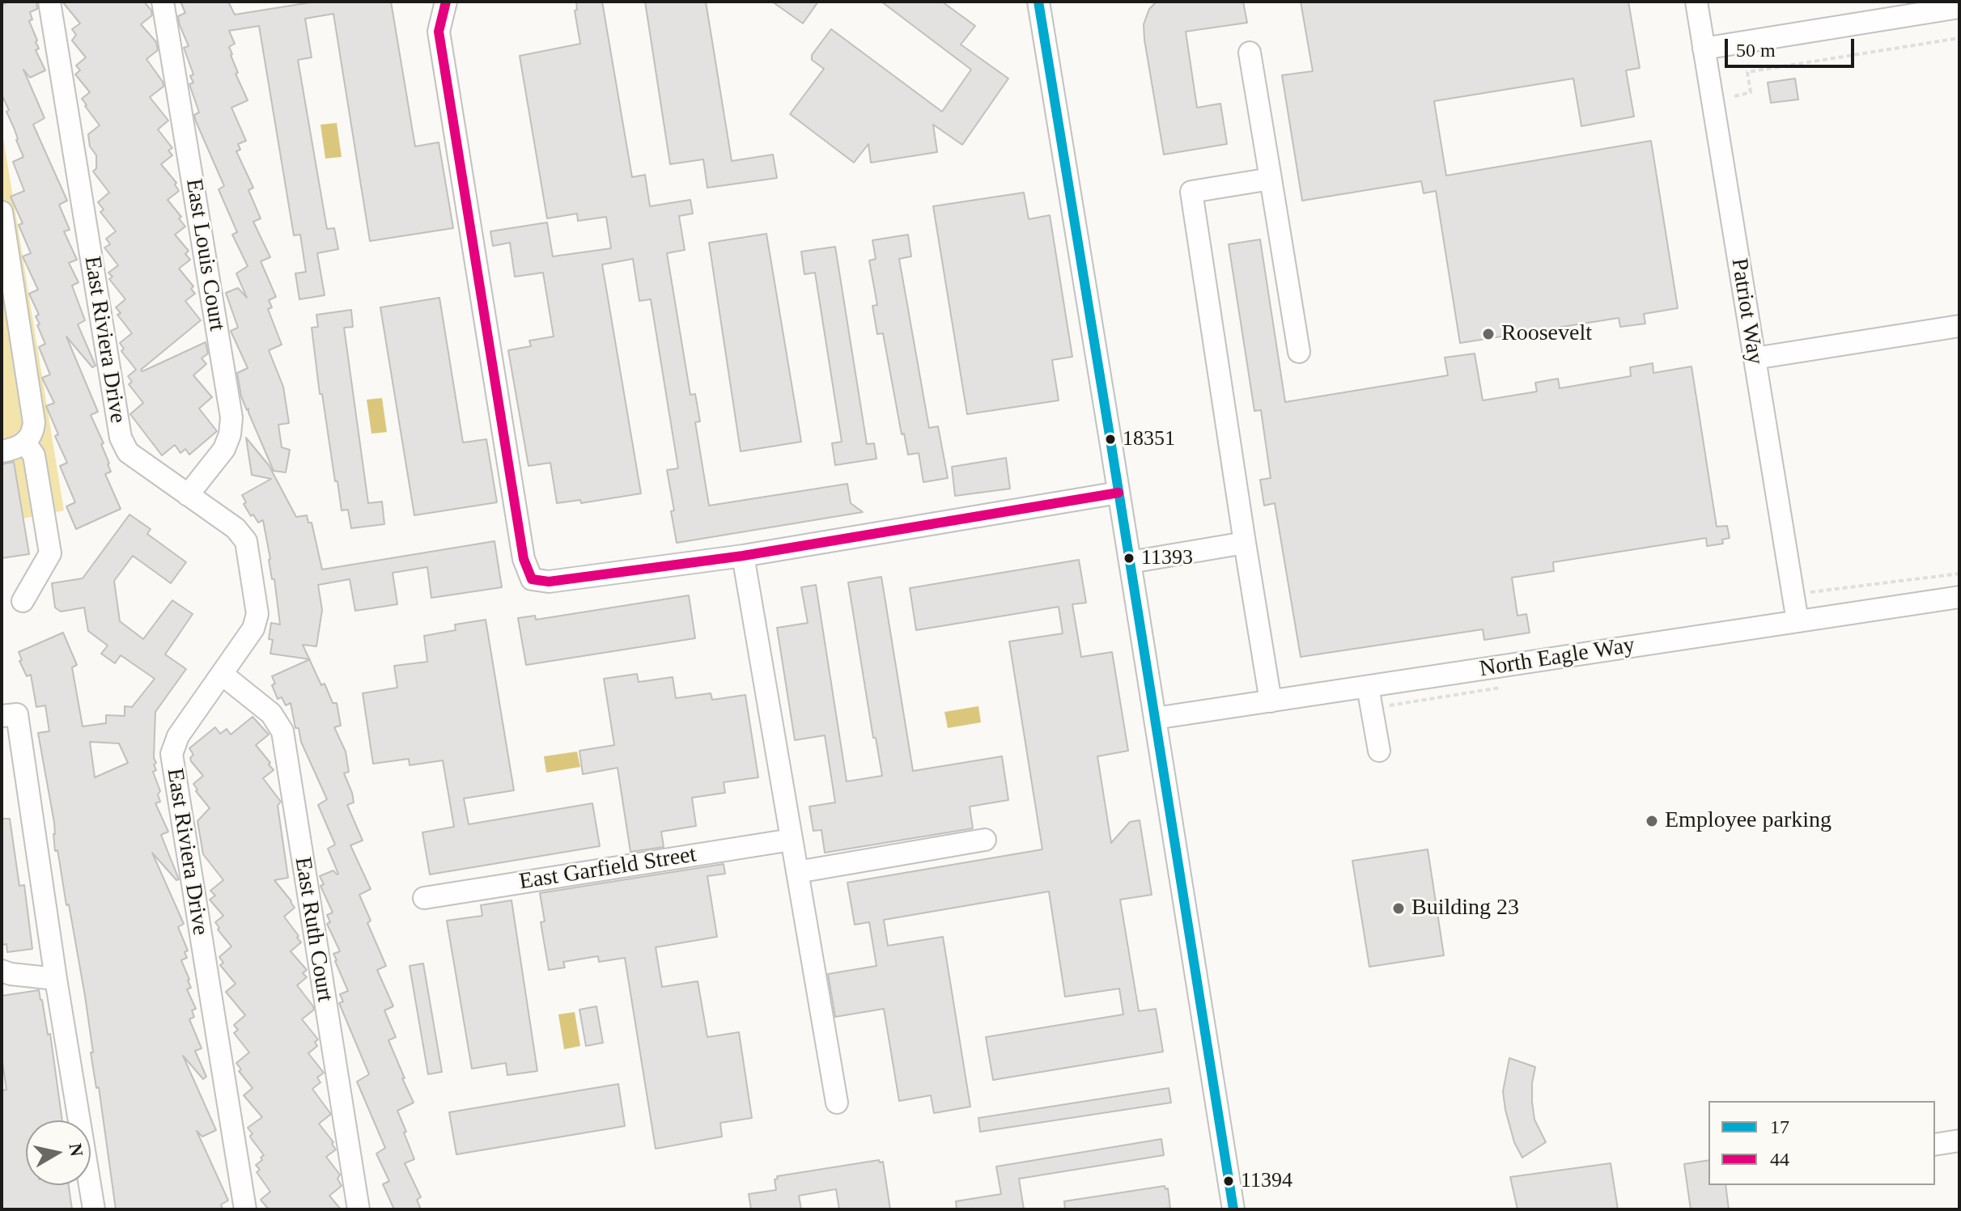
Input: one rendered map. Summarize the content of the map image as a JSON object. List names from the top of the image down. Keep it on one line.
{"streets":{"street":["East Louis Court","Patriot Way","East Riviera Drive","North Eagle Way","East Garfield Street","East Ruth Court"]},"crossings":[["East Louis Court","East Riviera Drive"],["Patriot Way","North Eagle Way"],["East Riviera Drive","East Ruth Court"]],"places":["Roosevelt","18351","11393","Employee parking","Building 23","11394"],"lines":["transit line 17","transit line 44"],"legend":["17","44"],"scale_bar":"50 m","north":"right"}
